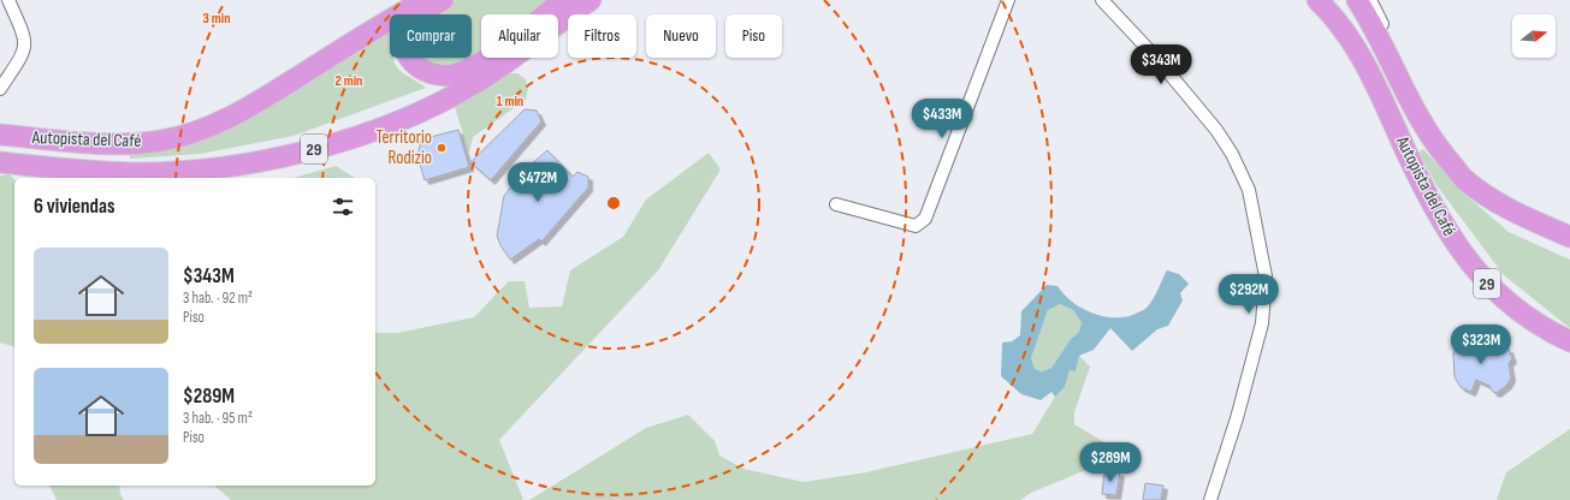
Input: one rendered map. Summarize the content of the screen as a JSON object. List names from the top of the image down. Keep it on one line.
{"streets":{"highway":["Autopista del Café","29"]},"places":["Territorio Rodizio"],"north":"right","page":{"chip":["Comprar","Alquilar","Filtros","Nuevo","Piso"],"price":["$343M","$433M","$472M","$292M","$323M","$289M"],"heading":"6 viviendas","list":[{"name":"$343M","note":"3 hab. · 92 m² · Piso"},{"name":"$289M","note":"3 hab. · 95 m² · Piso"}]},"rings":["3 min","2 min","1 min"]}
